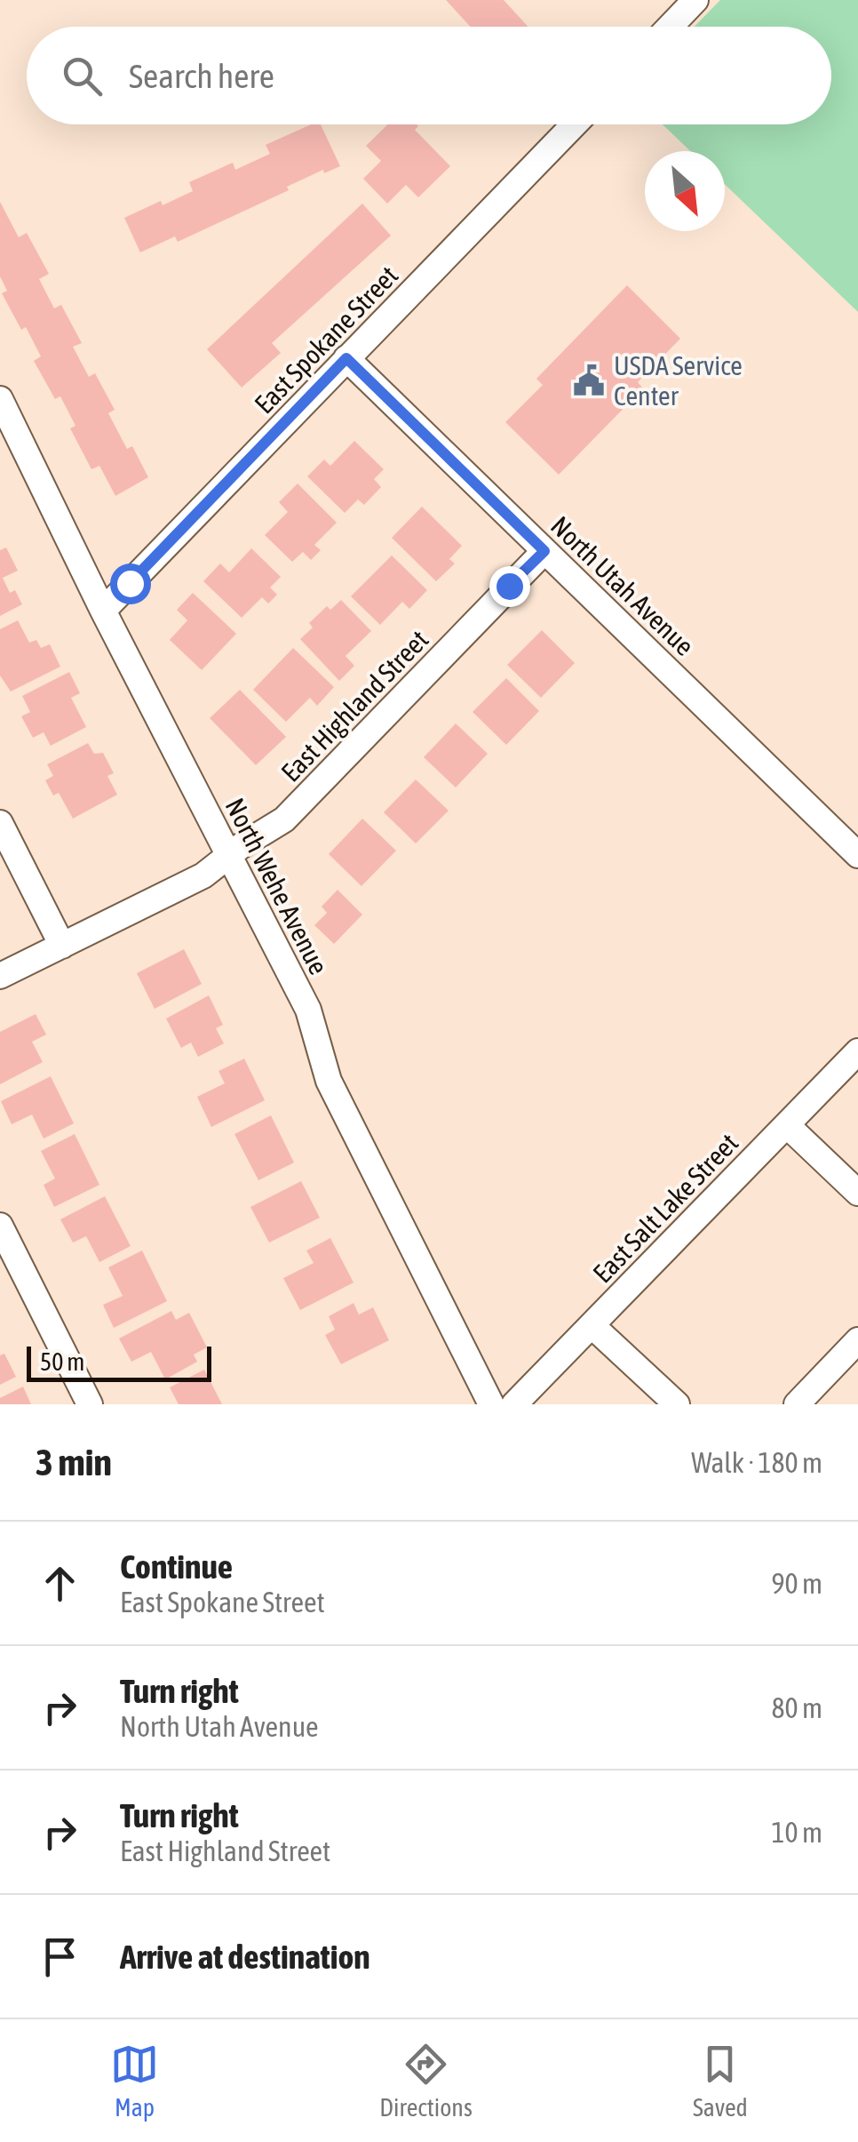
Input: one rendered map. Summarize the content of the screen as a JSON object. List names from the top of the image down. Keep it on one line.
{"streets":{"street":["East Spokane Street","North Utah Avenue","East Highland Street","North Wehe Avenue","East Salt Lake Street"]},"crossings":[["East Spokane Street","North Utah Avenue"],["East Spokane Street","North Wehe Avenue"],["North Utah Avenue","East Highland Street"],["East Highland Street","North Wehe Avenue"]],"places":{"public building":["USDA Service Center"]},"scale_bar":"50 m","north":"bottom right","page":{"search":"Search here","scale":"50 m","heading":["3 min","Walk · 180 m"],"list":[["Continue","East Spokane Street","90 m"],["Turn right","North Utah Avenue","80 m"],["Turn right","East Highland Street","10 m"],"Arrive at destination"],"nav":["Map","Directions","Saved"]}}
